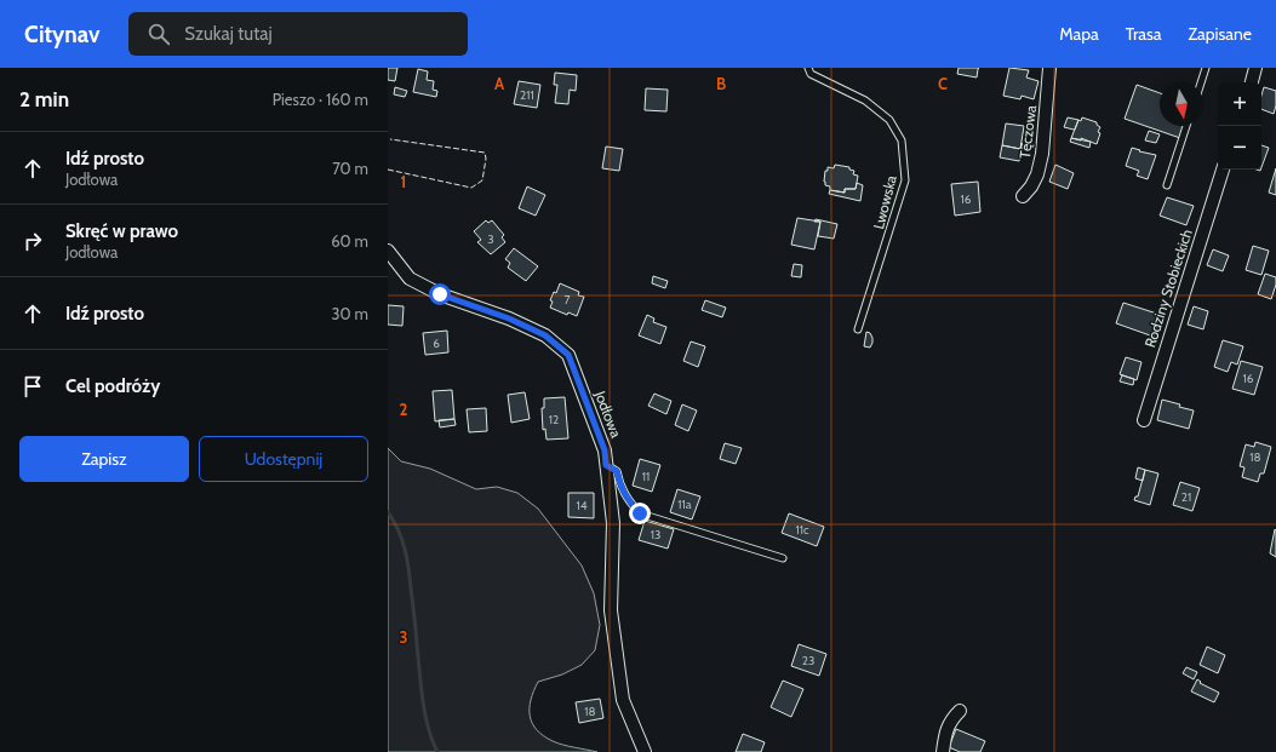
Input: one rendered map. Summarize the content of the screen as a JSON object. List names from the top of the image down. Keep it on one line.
{"streets":{"street":["Tęczowa","Rodziny Stobieckich","Jodłowa"],"lane":["Lwowska"]},"house_numbers":["211","16","3","7","6","16","12","18","11","21","11a","14","11c","13","23","18"],"north":"bottom","page":{"header":"Citynav","search":"Szukaj tutaj","nav":["Mapa","Trasa","Zapisane"],"heading":["2 min","Pieszo · 160 m"],"map_buttons":["+","−"],"list":[["Idź prosto","Jodłowa","70 m"],["Skręć w prawo","Jodłowa","60 m"],["Idź prosto","30 m"],"Cel podróży"],"buttons":["Zapisz","Udostępnij"]},"grid":{"columns":["A","B","C"],"rows":["1","2","3"]}}
